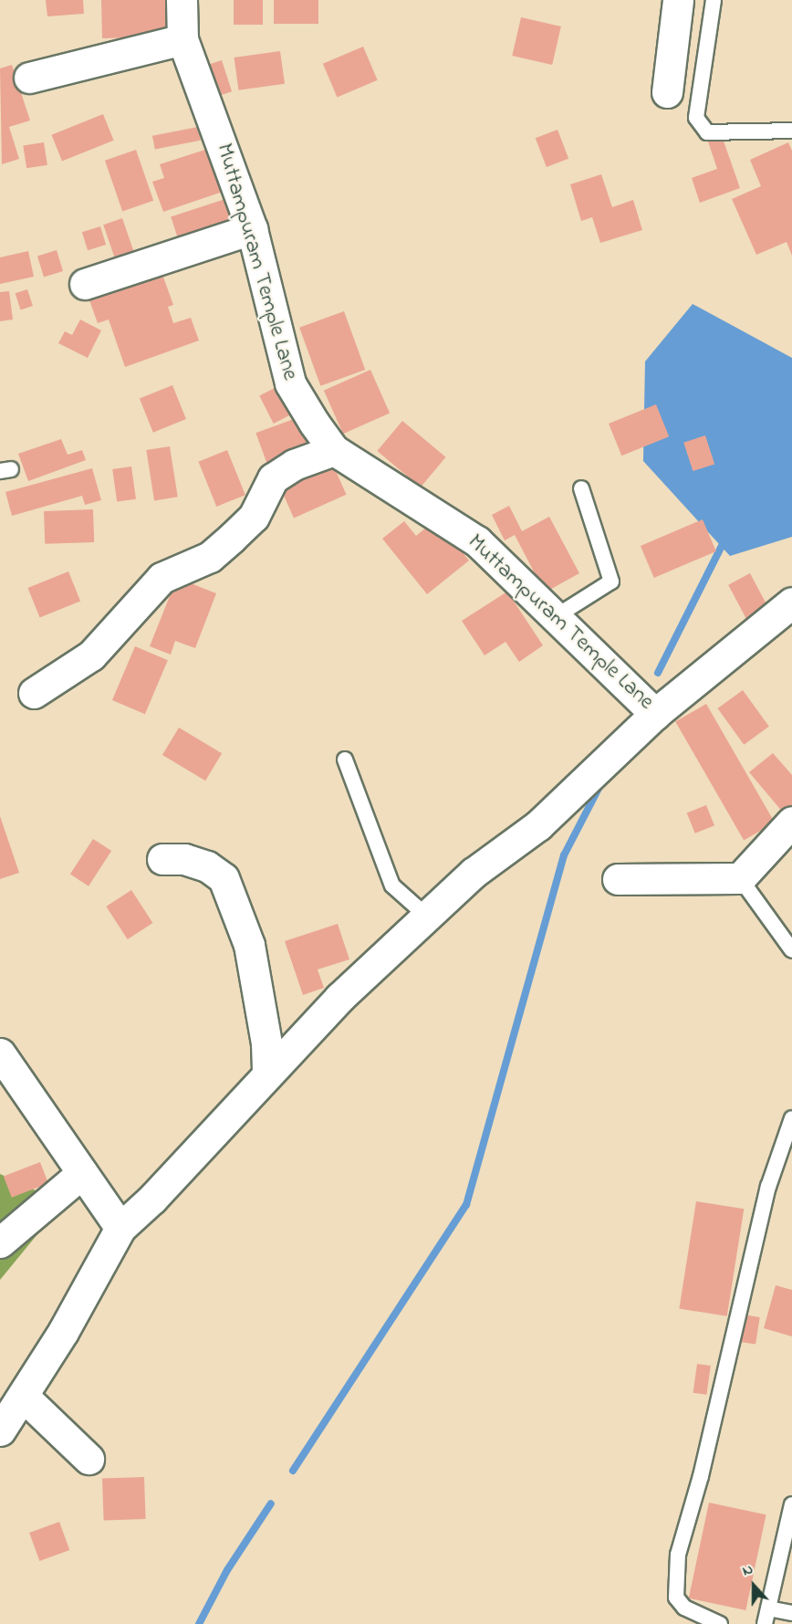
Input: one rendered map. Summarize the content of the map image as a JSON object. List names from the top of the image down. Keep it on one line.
{"streets":{"street":["Muttampuram Temple Lane"]},"north":"top"}
